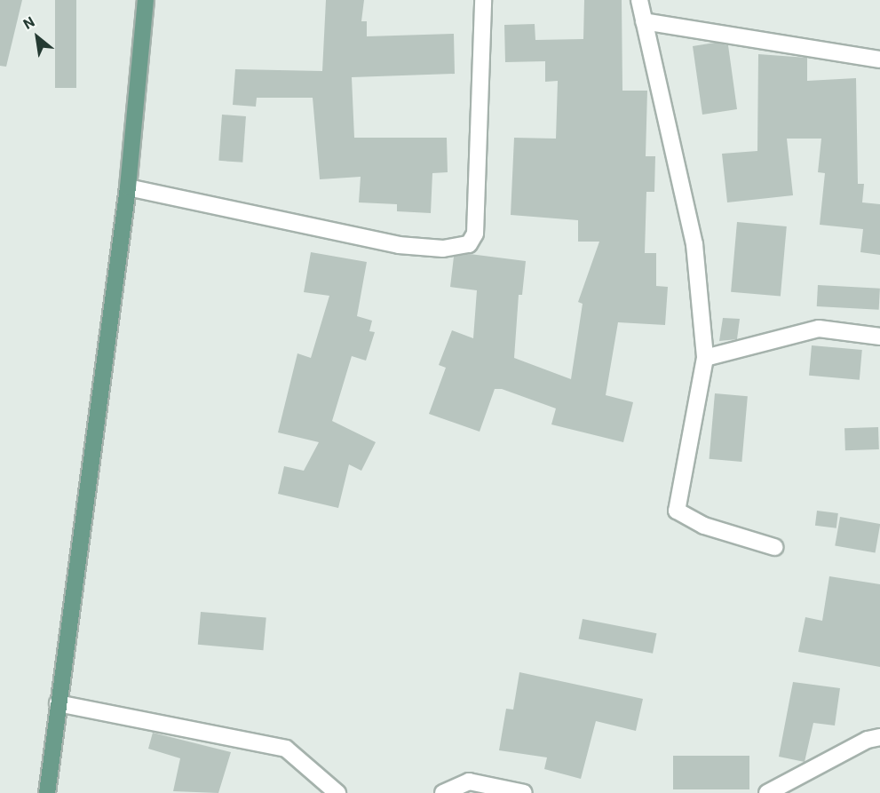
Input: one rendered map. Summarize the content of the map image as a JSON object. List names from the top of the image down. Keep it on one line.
{"north":"top left"}
